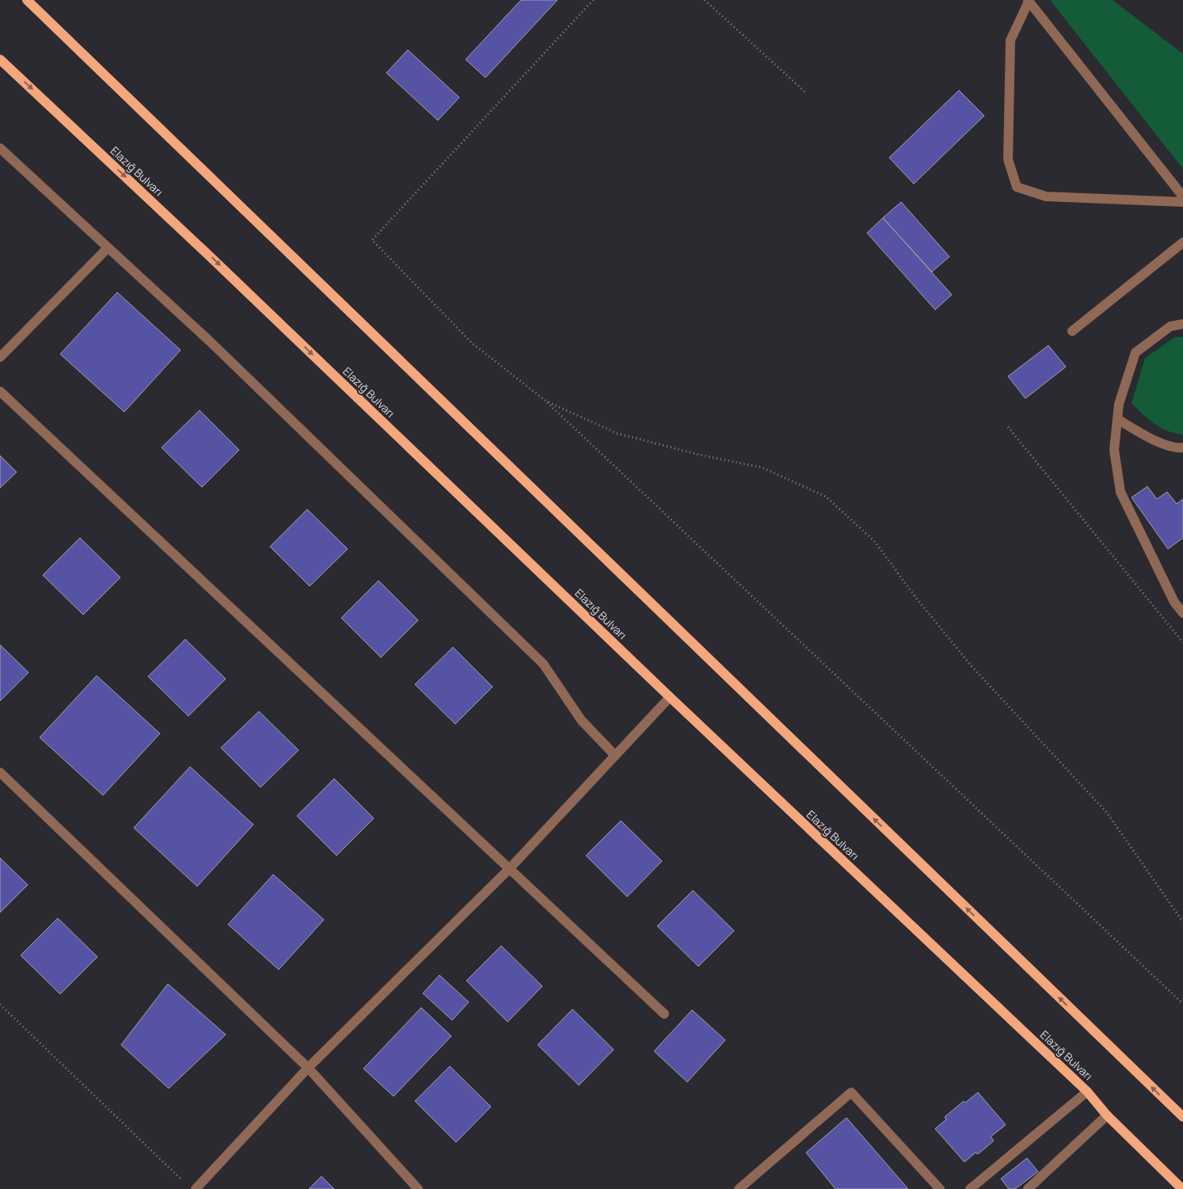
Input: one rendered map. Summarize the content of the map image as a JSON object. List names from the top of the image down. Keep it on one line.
{"streets":{"main road":["Elazığ Bulvarı"]}}
